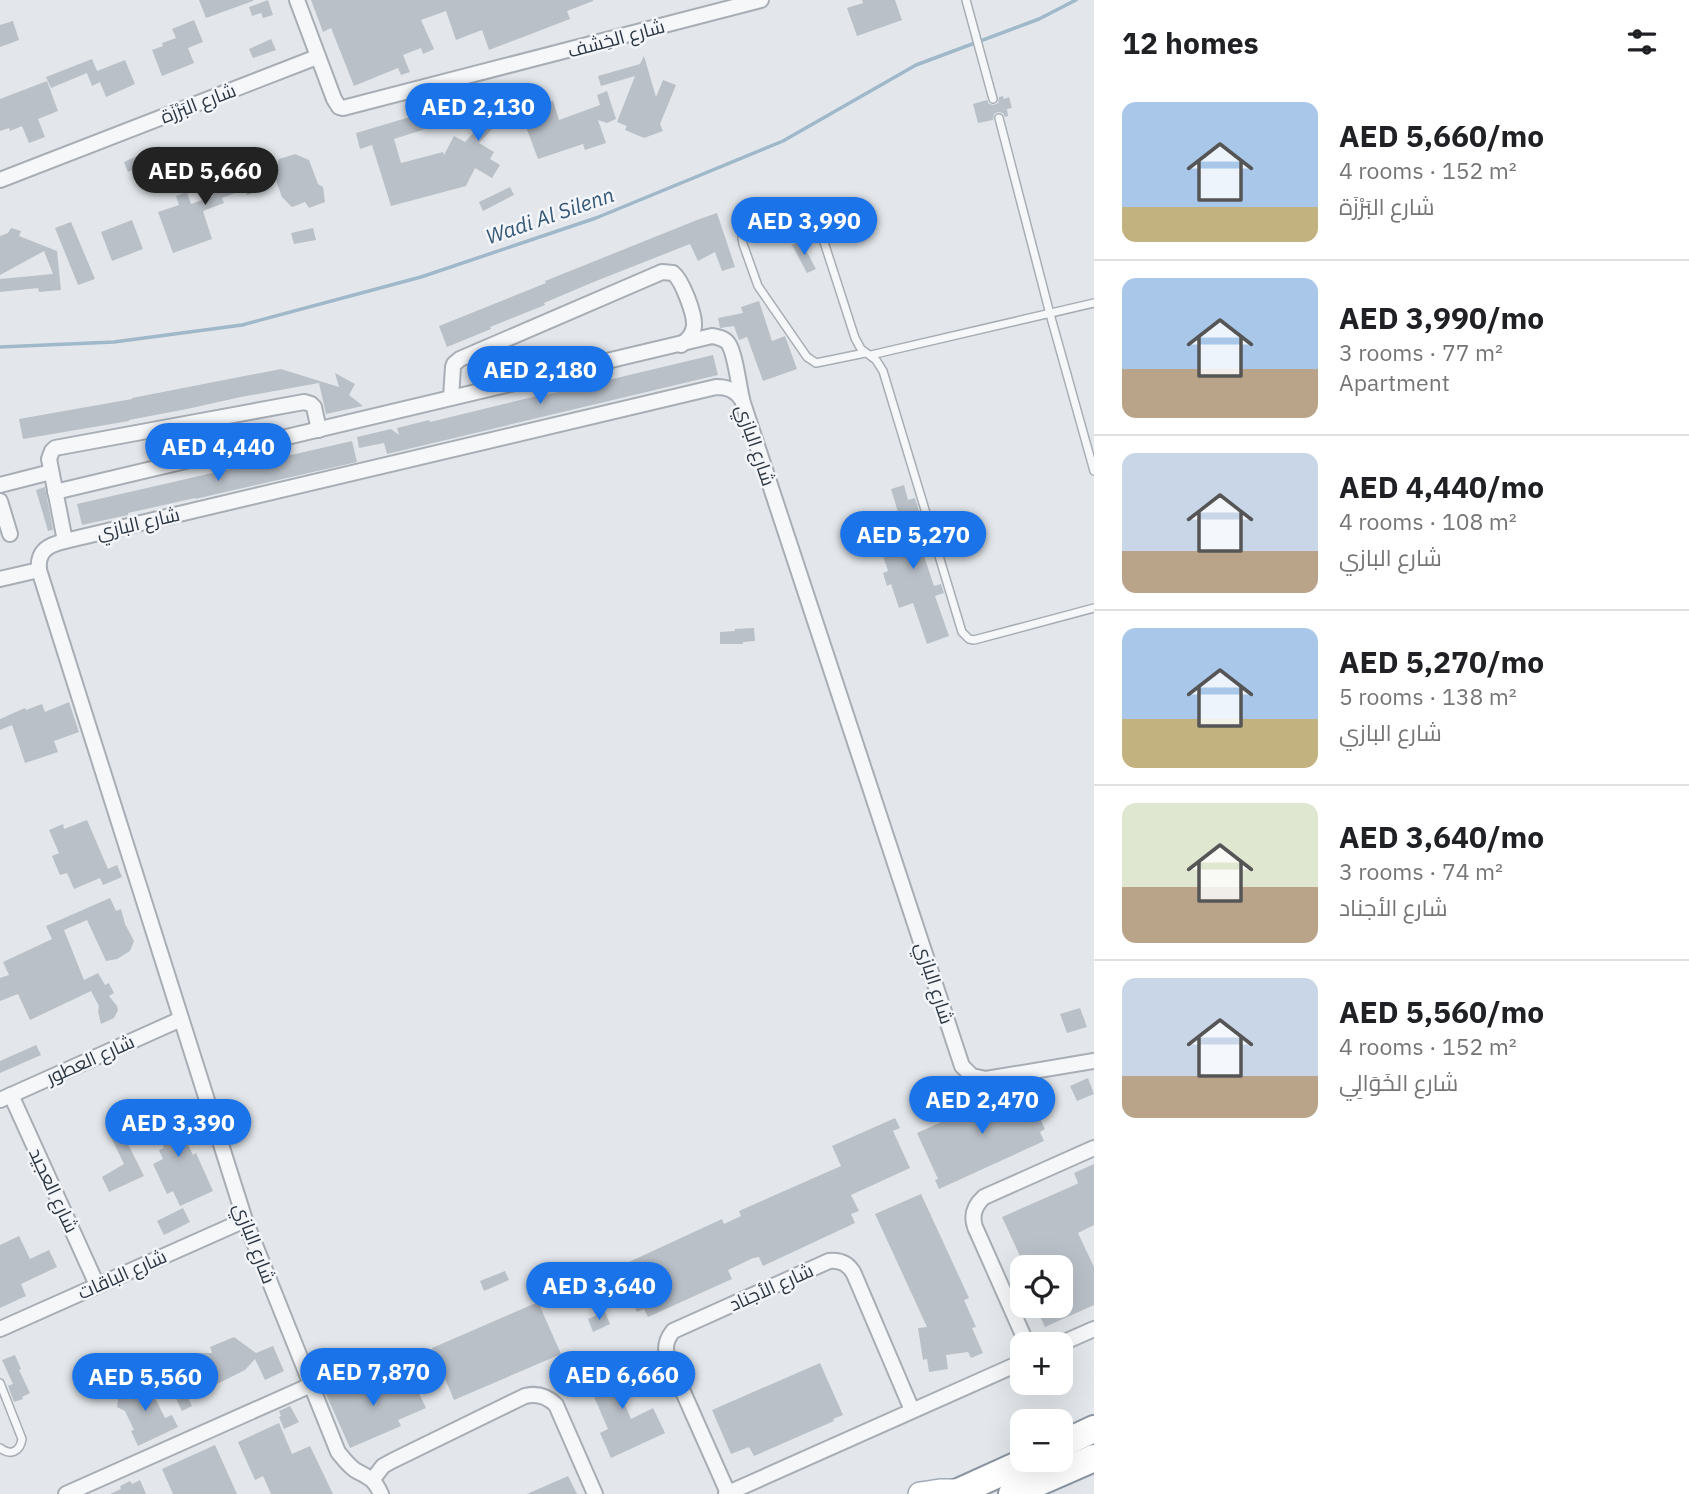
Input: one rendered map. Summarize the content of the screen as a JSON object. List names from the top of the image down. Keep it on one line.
{"streets":{"street":["شارع الخِشف","شارع البَرْزَة","شارع البازي","شارع العطور","شارع العجيد","شارع الباقات","شارع الأجناد"]},"crossings":[["شارع الخِشف","شارع البَرْزَة"],["شارع البازي","شارع العطور"],["شارع البازي","شارع الباقات"],["شارع العطور","شارع العجيد"],["شارع العجيد","شارع الباقات"]],"water":["Wadi Al Silenn"],"page":{"heading":"12 homes","price":["AED 2,130","AED 5,660","AED 3,990","AED 2,180","AED 4,440","AED 5,270","AED 2,470","AED 3,390","AED 3,640","AED 7,870","AED 6,660","AED 5,560"],"list":[{"name":"AED 5,660/mo","note":"4 rooms · 152 m² · شارع البَرْزَة"},{"name":"AED 3,990/mo","note":"3 rooms · 77 m² · Apartment"},{"name":"AED 4,440/mo","note":"4 rooms · 108 m² · شارع البازي"},{"name":"AED 5,270/mo","note":"5 rooms · 138 m² · شارع البازي"},{"name":"AED 3,640/mo","note":"3 rooms · 74 m² · شارع الأجناد"},{"name":"AED 5,560/mo","note":"4 rooms · 152 m² · شارع الخَوَالِي"}],"map_buttons":["+","−"]}}
